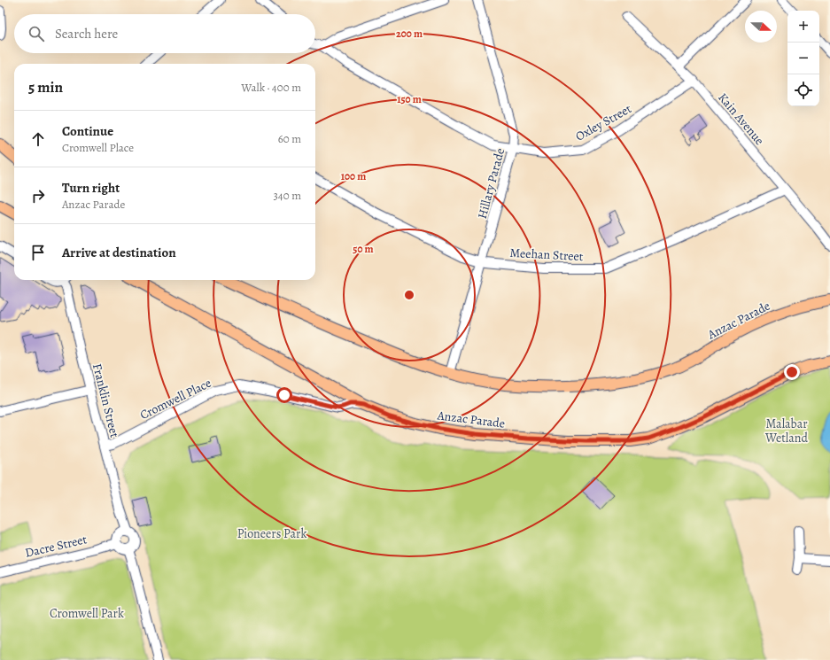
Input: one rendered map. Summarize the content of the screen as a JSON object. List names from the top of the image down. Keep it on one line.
{"streets":{"main road":["Anzac Parade"],"street":["Kain Avenue","Oxley Street","Hillary Parade","Meehan Street","Cromwell Place","Franklin Street","Dacre Street"]},"crossings":[["Kain Avenue","Oxley Street"],["Kain Avenue","Meehan Street"],["Oxley Street","Hillary Parade"],["Hillary Parade","Meehan Street"],["Hillary Parade","Anzac Parade"],["Anzac Parade","Cromwell Place"],["Cromwell Place","Franklin Street"],["Franklin Street","Dacre Street"]],"parks":["Malabar Wetland","Pioneers Park","Cromwell Park"],"north":"right","page":{"map_buttons":["+","−"],"search":"Search here","heading":["5 min","Walk · 400 m"],"list":[["Continue","Cromwell Place","60 m"],["Turn right","Anzac Parade","340 m"],"Arrive at destination"]},"rings":["200 m","150 m","100 m","50 m"]}
